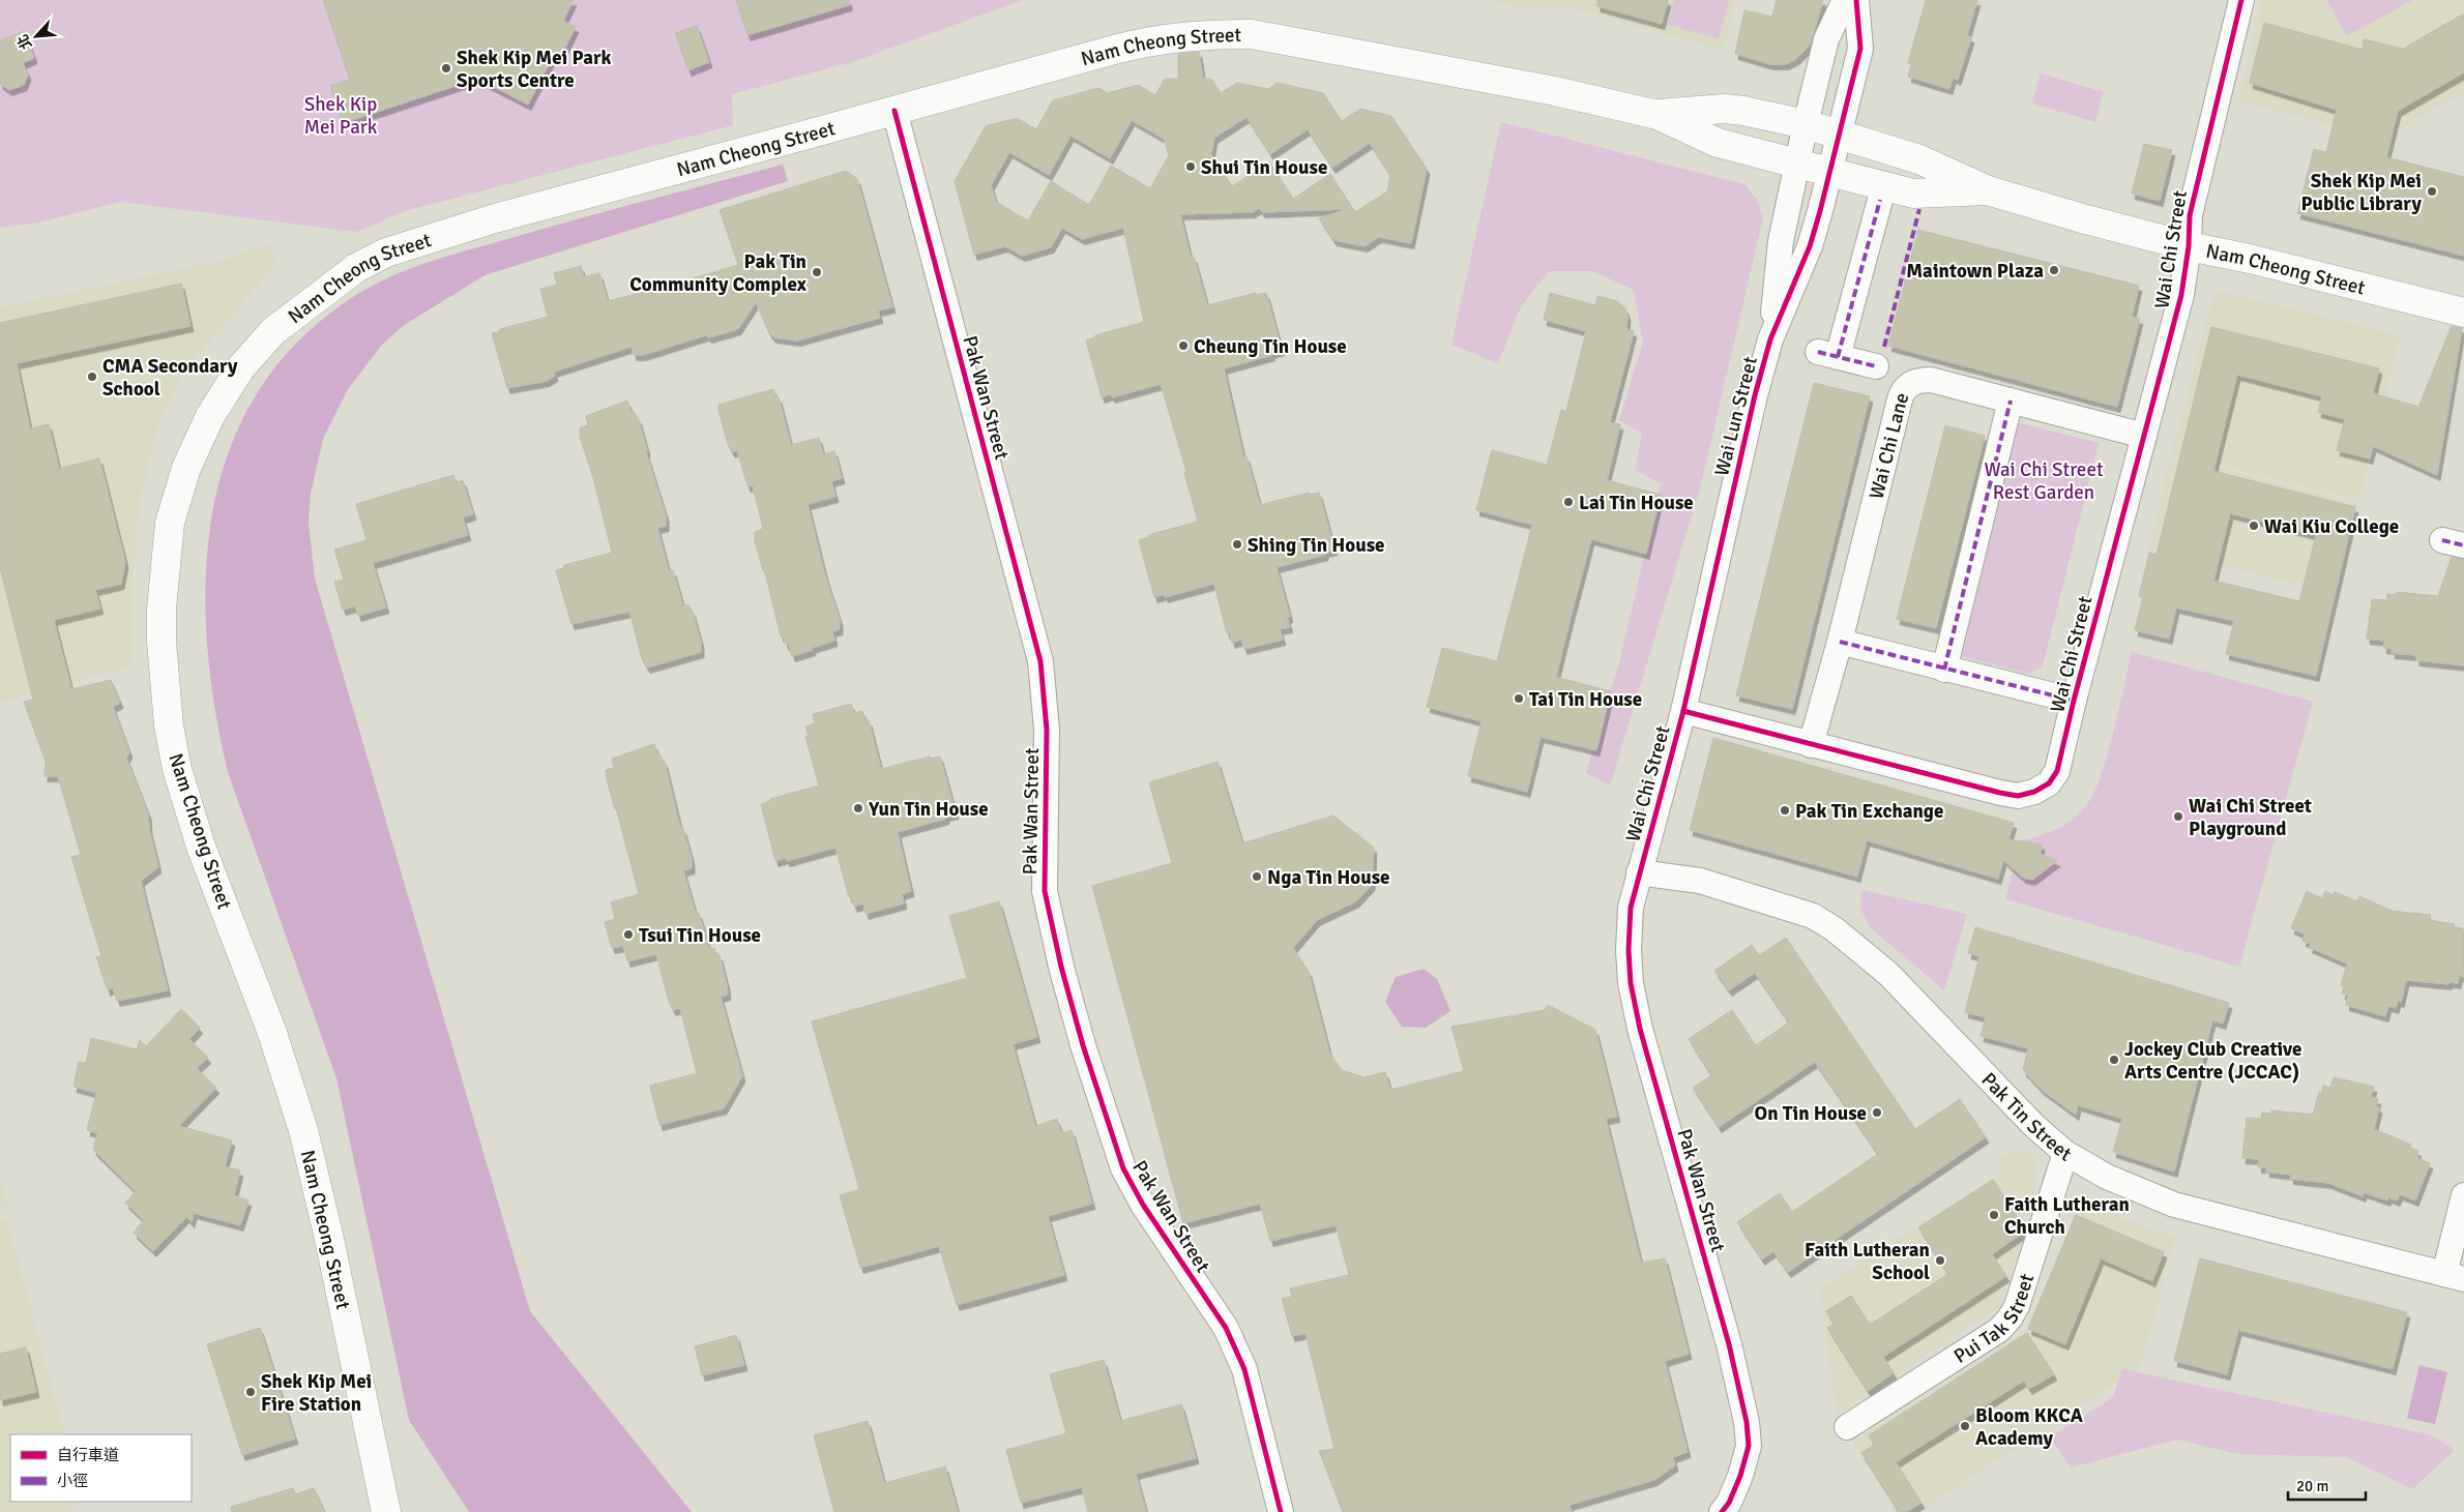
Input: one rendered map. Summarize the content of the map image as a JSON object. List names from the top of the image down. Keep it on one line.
{"streets":{"main road":["Nam Cheong Street"],"street":["Wai Chi Street","Pak Wan Street","Wai Lun Street","Wai Chi Lane","Pak Tin Street","Pui Tak Street"]},"crossings":[["Nam Cheong Street","Wai Chi Street"],["Nam Cheong Street","Pak Wan Street"],["Nam Cheong Street","Wai Lun Street"],["Wai Chi Street","Pak Wan Street"],["Wai Chi Street","Wai Lun Street"],["Wai Chi Street","Wai Chi Lane"],["Wai Chi Street","Pak Tin Street"],["Pak Wan Street","Pak Tin Street"],["Pak Tin Street","Pui Tak Street"]],"parks":["Shek Kip Mei Park","Wai Chi Street Rest Garden"],"places":["Shek Kip Mei Park Sports Centre","Shui Tin House","Shek Kip Mei Public Library","Maintown Plaza","Pak Tin Community Complex","Cheung Tin House","CMA Secondary School","Lai Tin House","Wai Kiu College","Shing Tin House","Tai Tin House","Yun Tin House","Pak Tin Exchange","Wai Chi Street Playground","Nga Tin House","Tsui Tin House","Jockey Club Creative Arts Centre (JCCAC)","On Tin House","Faith Lutheran Church","Faith Lutheran School","Shek Kip Mei Fire Station","Bloom KKCA Academy"],"legend":["自行車道","小徑"],"scale_bar":"20 m","north":"bottom left"}
